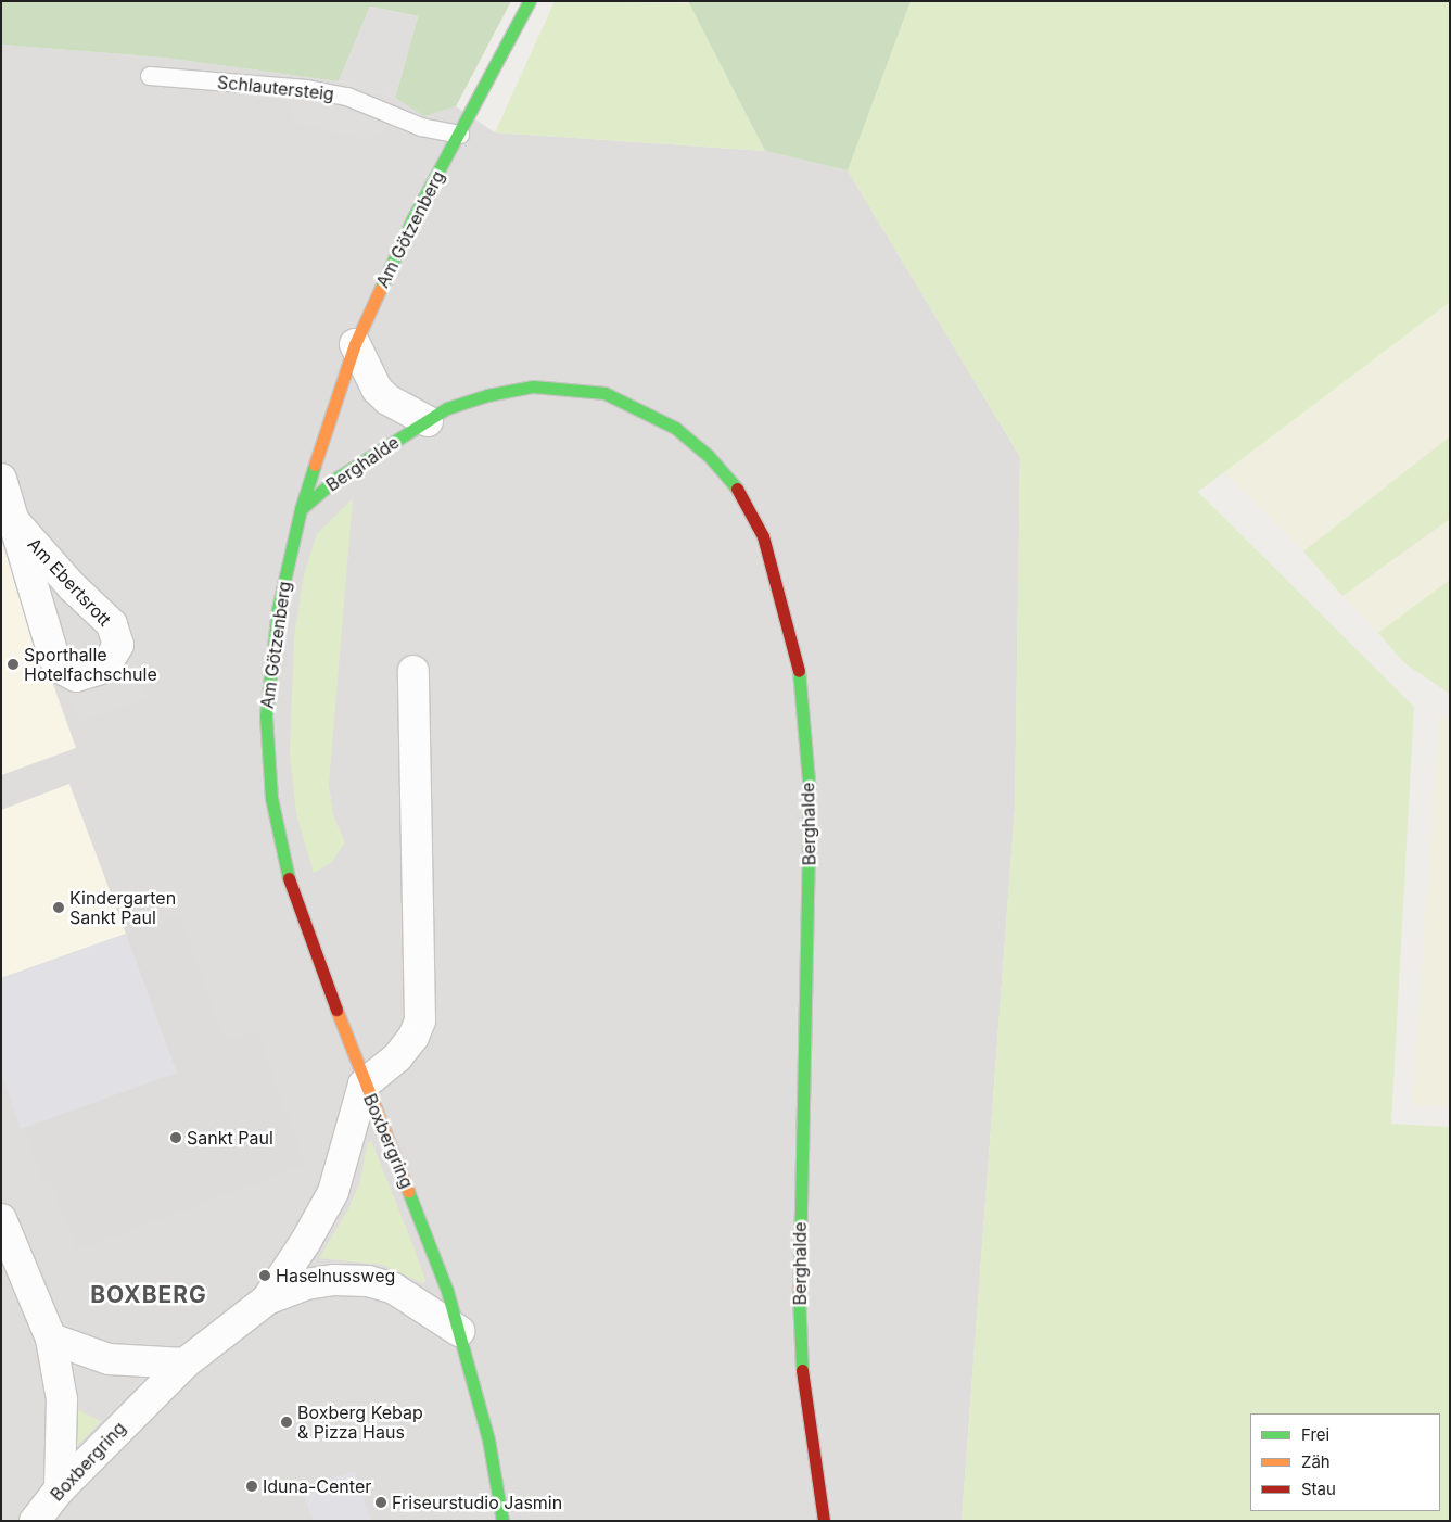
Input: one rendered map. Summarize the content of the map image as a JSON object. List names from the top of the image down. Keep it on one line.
{"streets":{"street":["Am Götzenberg","Berghalde","Am Ebertsrott","Boxbergring"],"lane":["Schlautersteig"]},"crossings":[["Schlautersteig","Am Götzenberg"],["Am Götzenberg","Berghalde"],["Am Götzenberg","Boxbergring"]],"districts":["BOXBERG"],"places":["Sporthalle Hotelfachschule","Kindergarten Sankt Paul","Sankt Paul","Haselnussweg","Boxberg Kebap & Pizza Haus","Iduna-Center","Friseurstudio Jasmin"],"legend":["Frei","Zäh","Stau"]}
